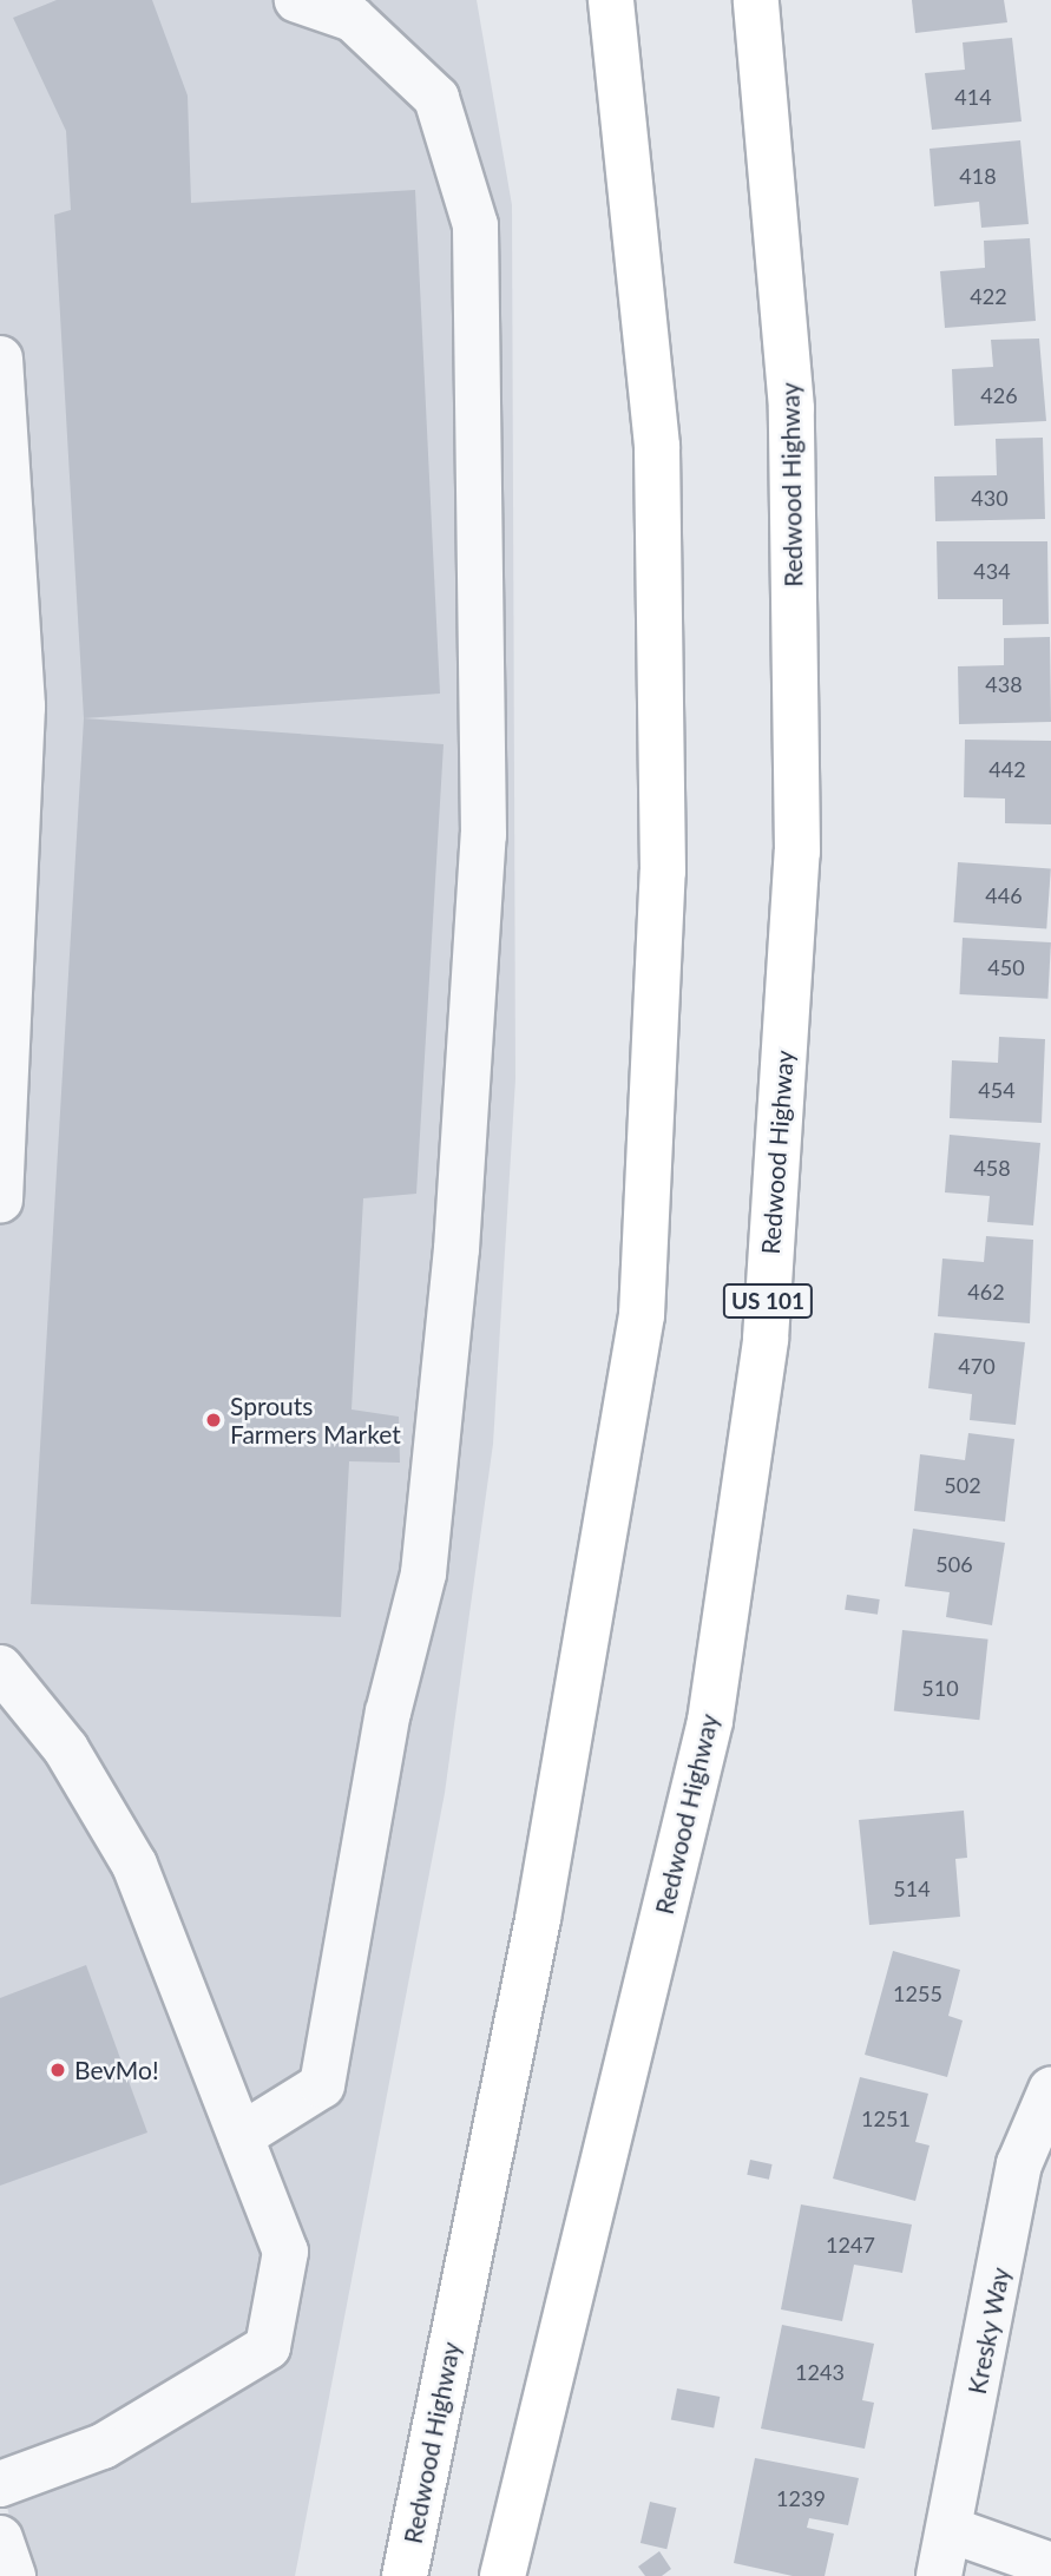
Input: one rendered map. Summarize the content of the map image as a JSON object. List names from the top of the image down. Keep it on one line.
{"streets":{"highway":["Redwood Highway","US 101"],"street":["Kresky Way"]},"places":["Sprouts Farmers Market","BevMo!"],"house_numbers":["414","418","422","426","430","434","438","442","446","450","454","458","462","470","502","506","510","514","1255","1251","1247","1243","1239"]}
